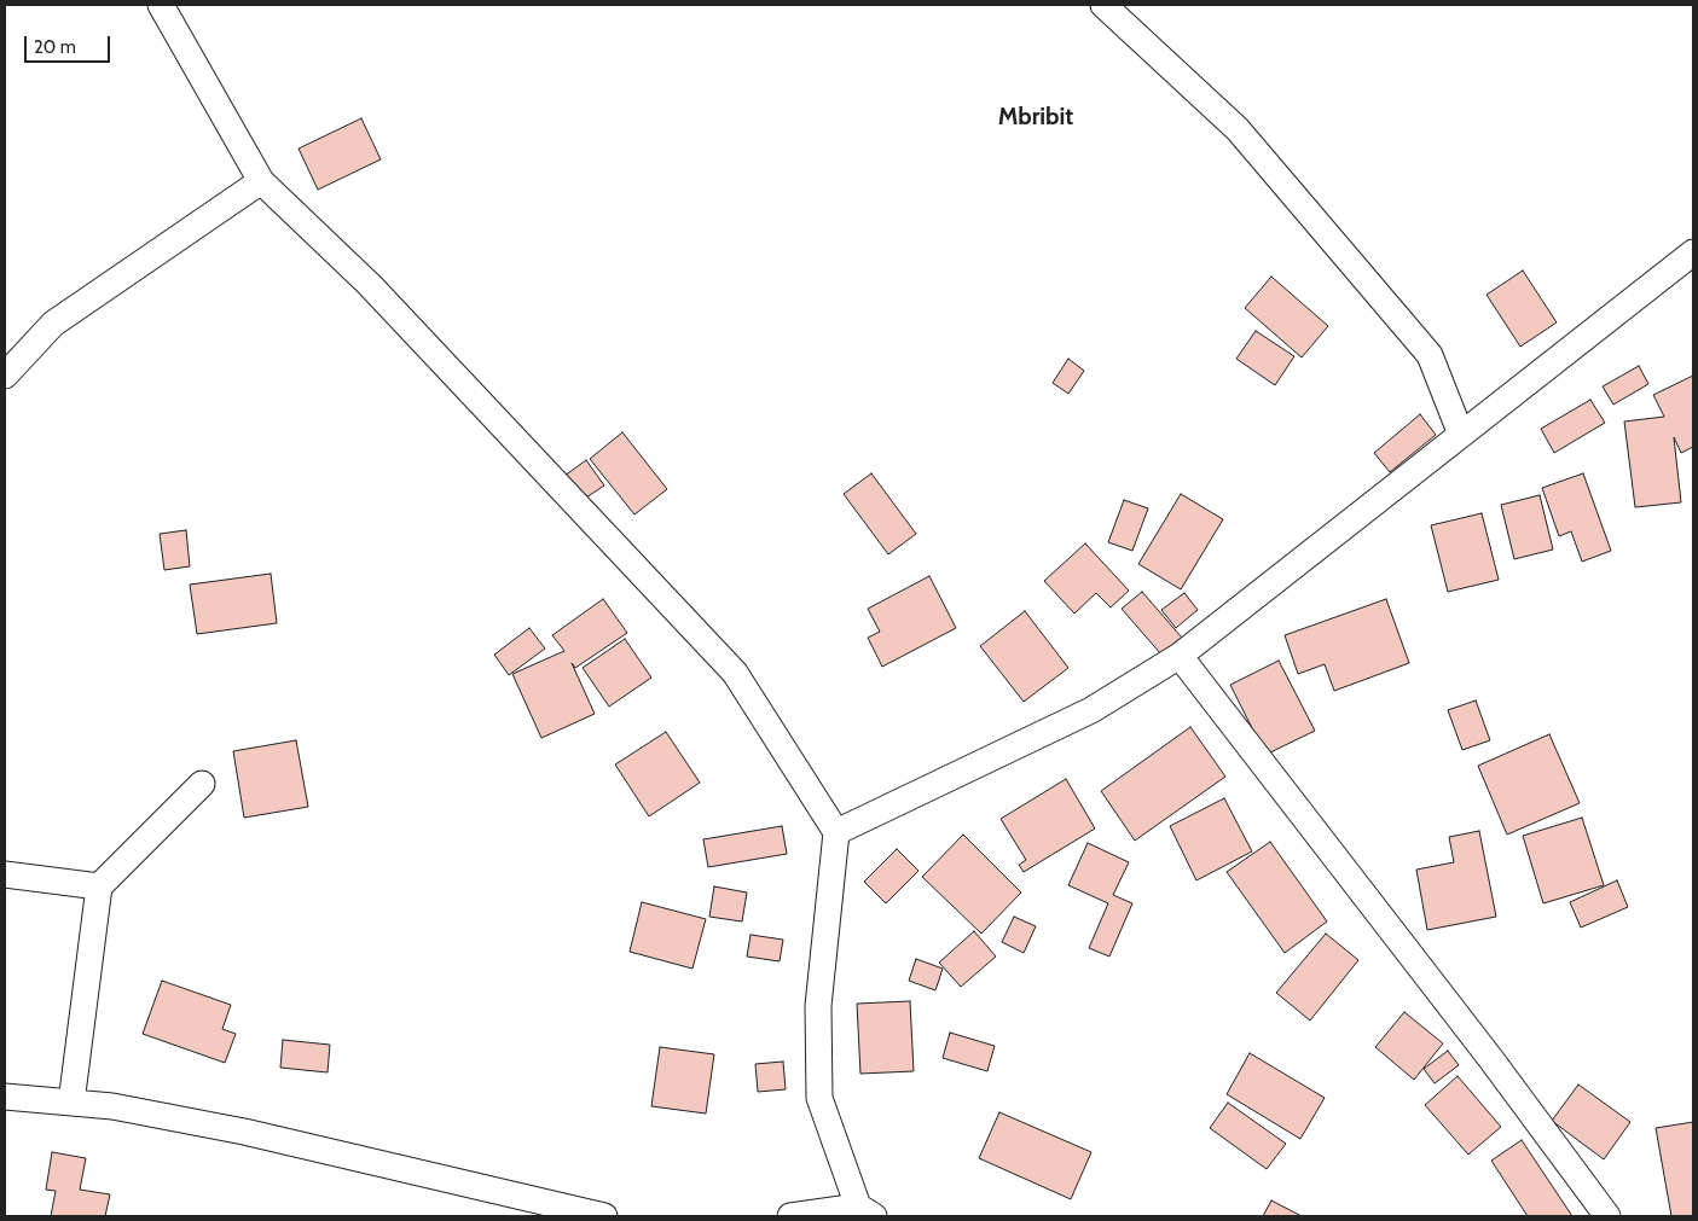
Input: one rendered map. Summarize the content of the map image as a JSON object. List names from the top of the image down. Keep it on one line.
{"districts":["Mbribit"],"scale_bar":"20 m"}
